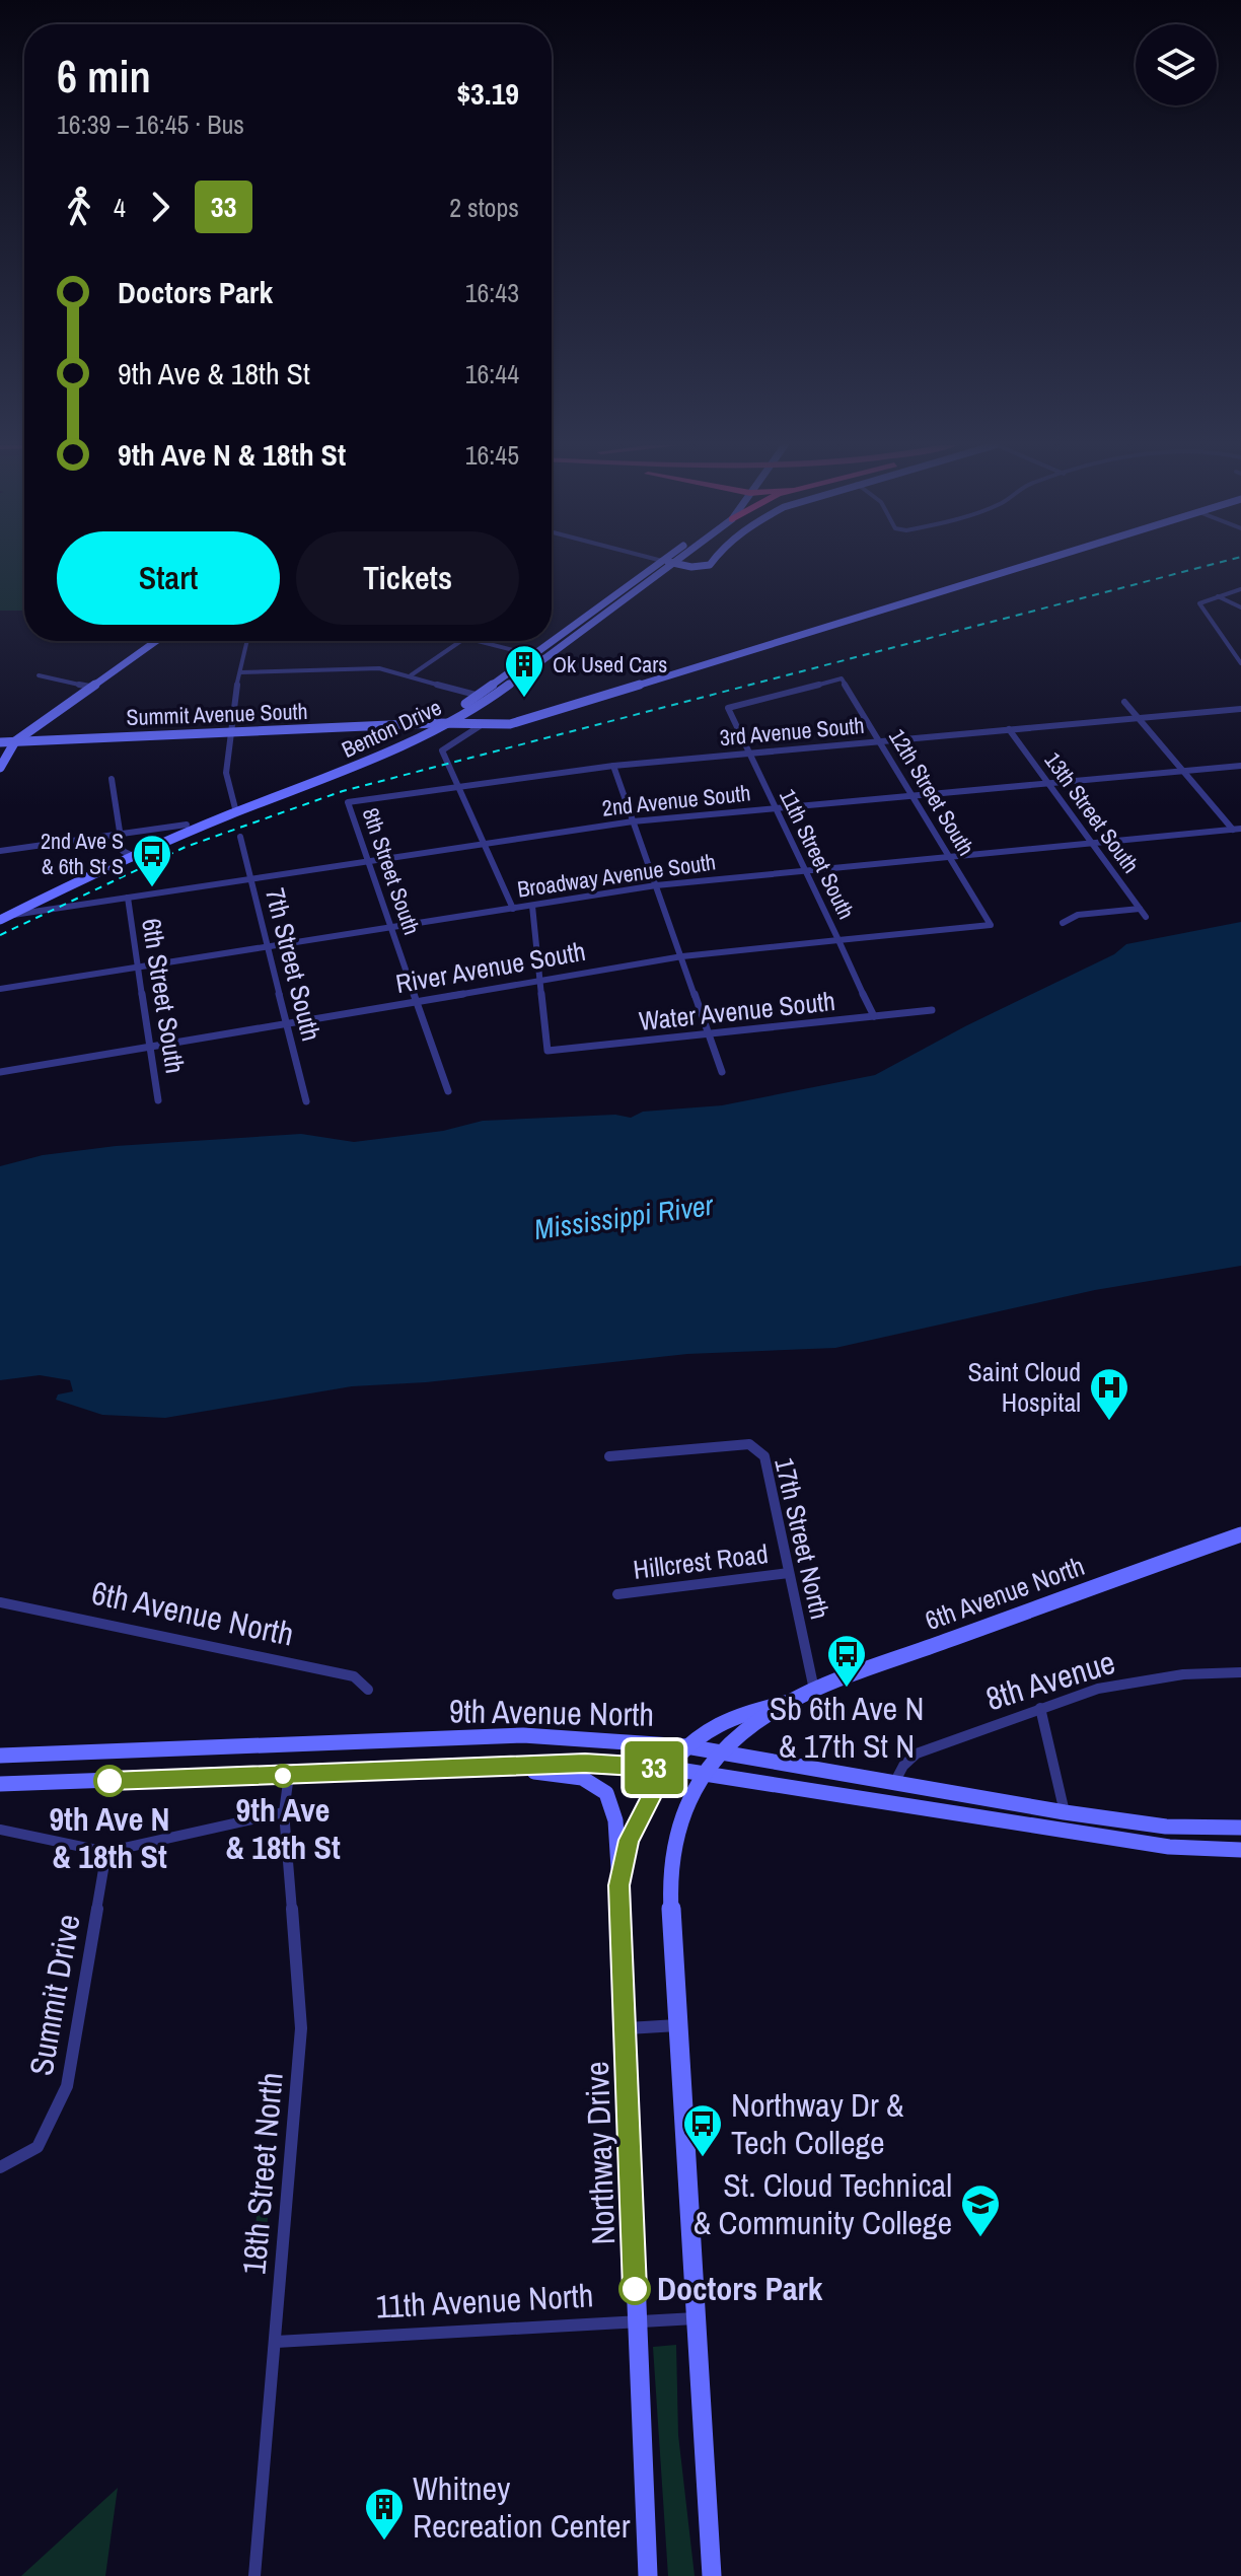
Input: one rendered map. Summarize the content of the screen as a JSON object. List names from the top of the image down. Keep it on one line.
{"streets":{"main road":["Summit Avenue South","Benton Drive","6th Avenue North","9th Avenue North","Northway Drive"],"street":["3rd Avenue South","12th Street South","2nd Avenue South","13th Street South","11th Street South","8th Street South","Broadway Avenue South","7th Street South","River Avenue South","6th Street South","Water Avenue South","17th Street North","Hillcrest Road","8th Avenue","Summit Drive","18th Street North","11th Avenue North"]},"crossings":[["Summit Avenue South","Benton Drive"],["Benton Drive","2nd Avenue South"],["3rd Avenue South","12th Street South"],["3rd Avenue South","13th Street South"],["3rd Avenue South","11th Street South"],["3rd Avenue South","8th Street South"],["12th Street South","2nd Avenue South"],["12th Street South","11th Street South"],["12th Street South","Broadway Avenue South"],["12th Street South","River Avenue South"],["2nd Avenue South","13th Street South"],["2nd Avenue South","11th Street South"],["2nd Avenue South","8th Street South"],["2nd Avenue South","7th Street South"],["2nd Avenue South","6th Street South"],["13th Street South","Broadway Avenue South"],["11th Street South","Broadway Avenue South"],["11th Street South","River Avenue South"],["11th Street South","Water Avenue South"],["8th Street South","Broadway Avenue South"],["8th Street South","River Avenue South"],["Broadway Avenue South","7th Street South"],["Broadway Avenue South","6th Street South"],["7th Street South","River Avenue South"],["River Avenue South","6th Street South"],["River Avenue South","Water Avenue South"],["17th Street North","Hillcrest Road"],["17th Street North","6th Avenue North"],["6th Avenue North","9th Avenue North"],["6th Avenue North","Northway Drive"],["8th Avenue","9th Avenue North"],["9th Avenue North","Northway Drive"],["9th Avenue North","18th Street North"],["Northway Drive","11th Avenue North"],["18th Street North","11th Avenue North"]],"water":["Mississippi River"],"places":{"building":["Ok Used Cars","Whitney Recreation Center"],"bus stop":["2nd Ave S & 6th St S","Sb 6th Ave N & 17th St N","Northway Dr & Tech College"],"hospital":["Saint Cloud Hospital"],"other":["9th Ave & 18th St","9th Ave N & 18th St","Doctors Park"],"school or university":["St. Cloud Technical & Community College"]},"lines":["bus line 33"],"page":{"on_map":"33","heading":["6 min","16:39 – 16:45 · Bus","$3.19"],"legs":["4","33","2 stops"],"list":[{"name":"Doctors Park","value":"16:43"},{"name":"9th Ave & 18th St","value":"16:44"},{"name":"9th Ave N & 18th St","value":"16:45"}],"buttons":["Start","Tickets"]}}
